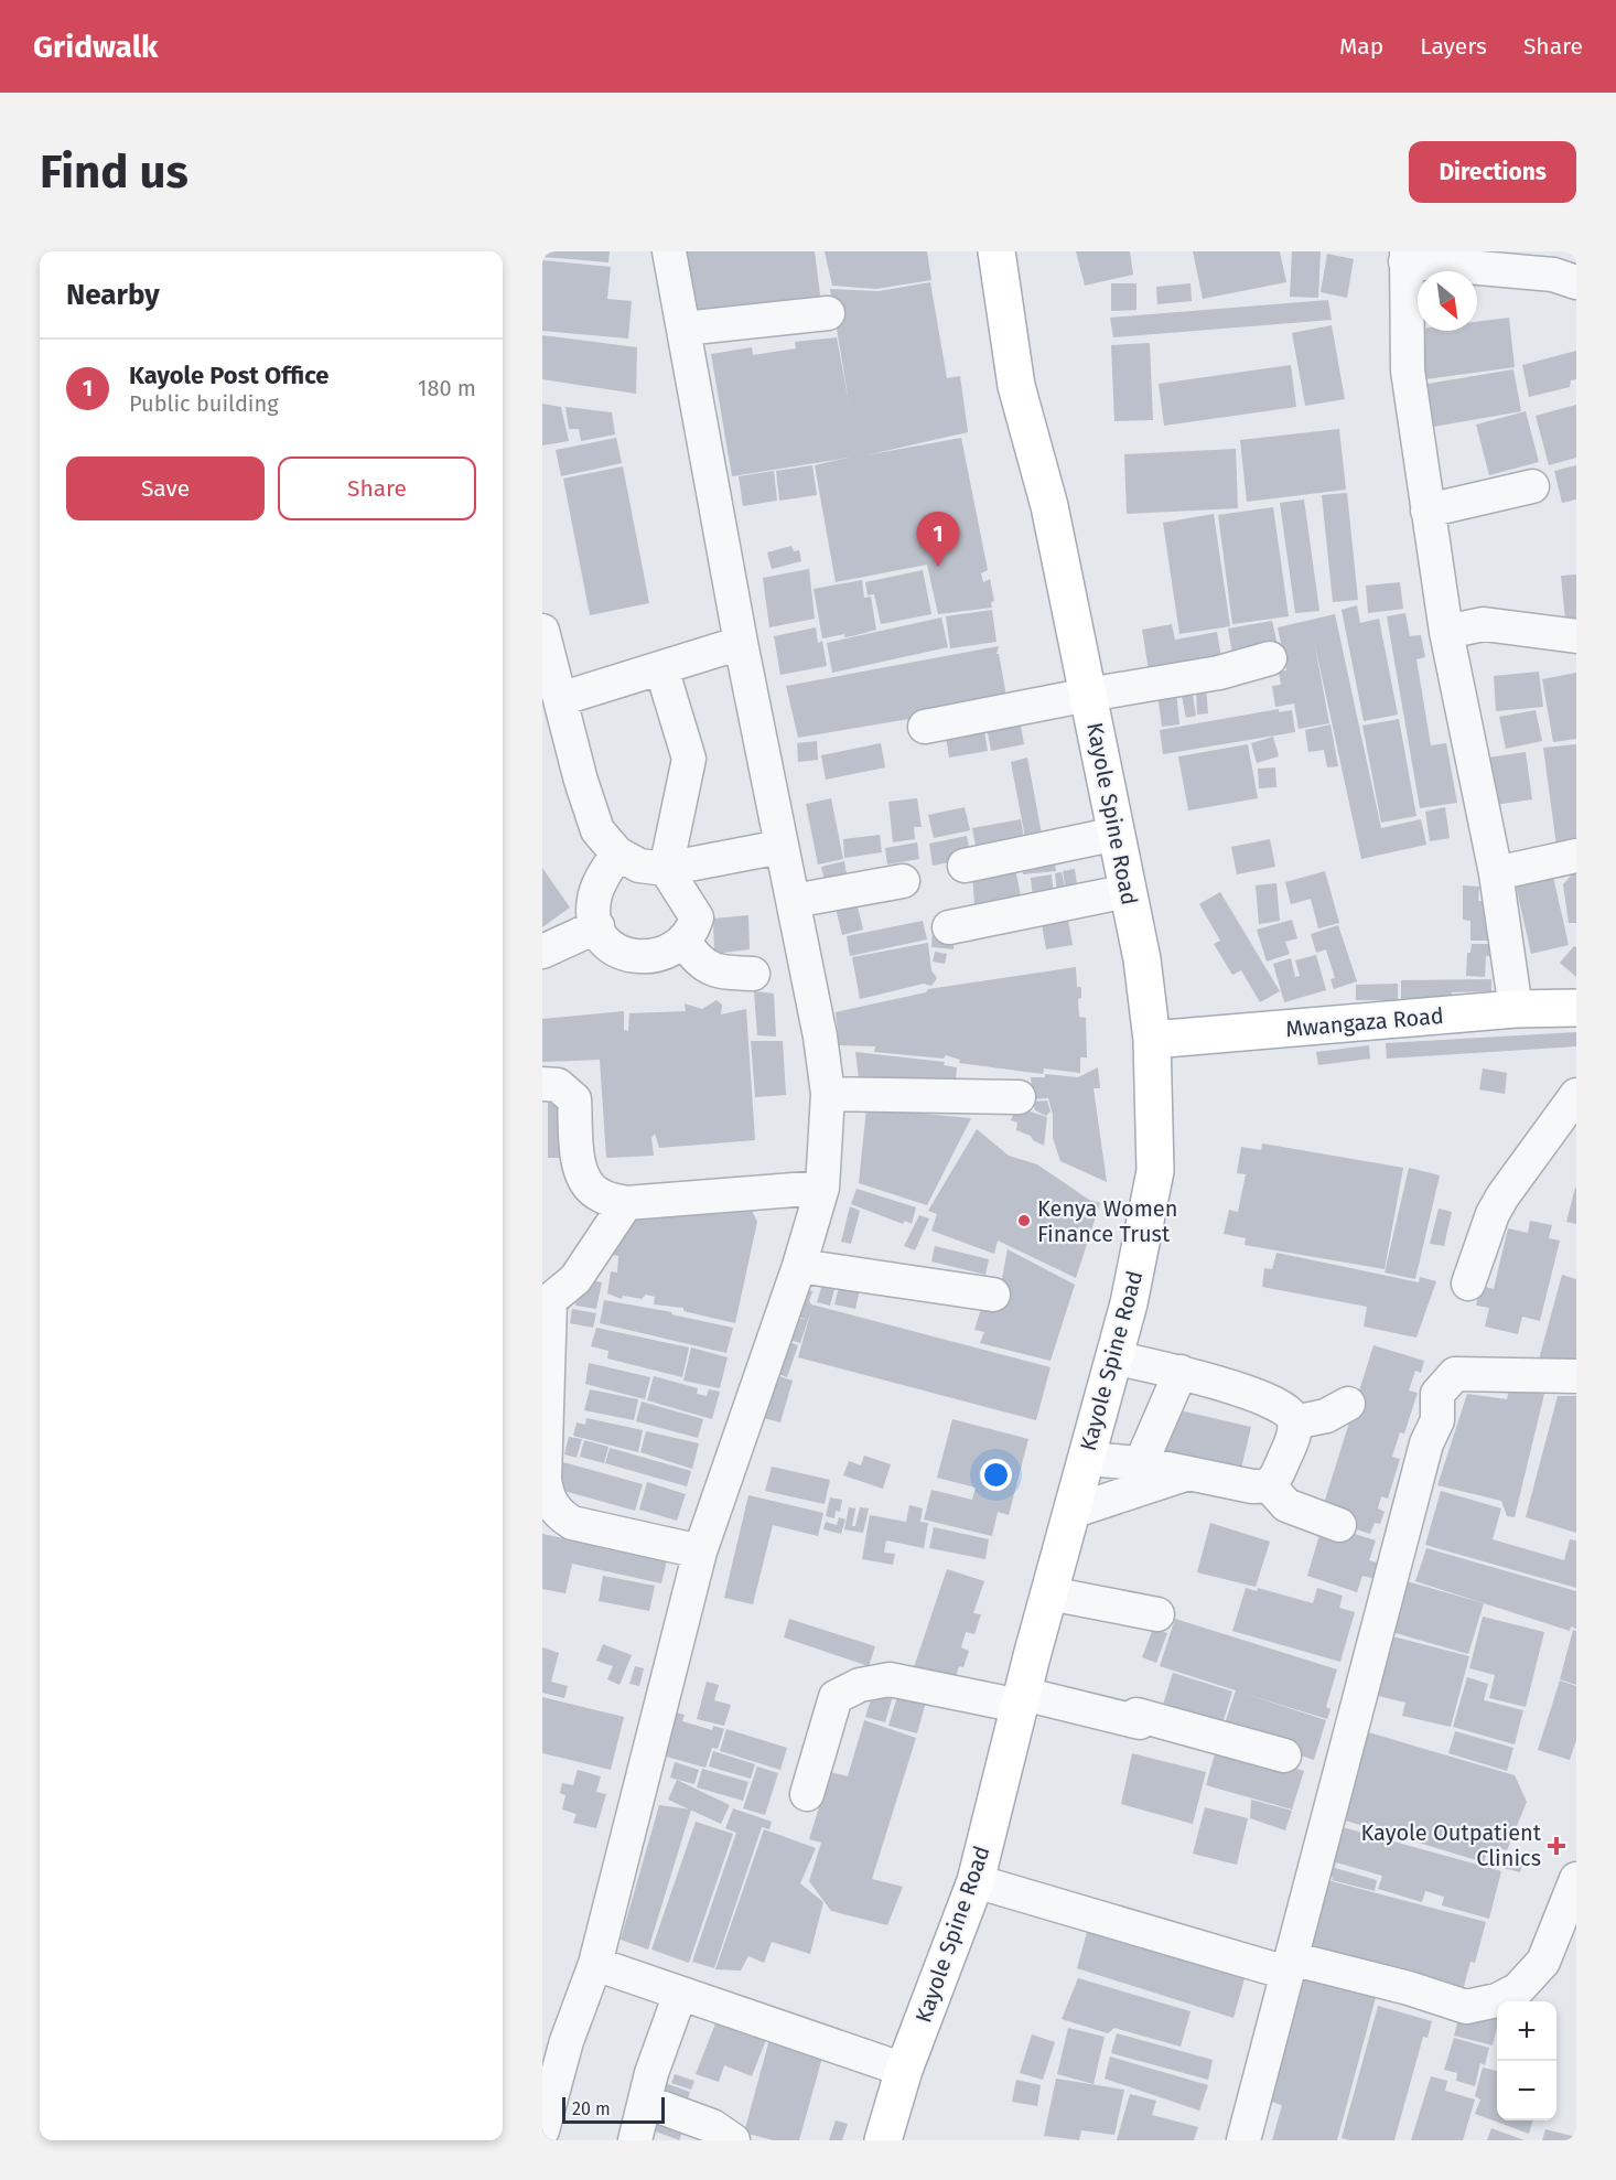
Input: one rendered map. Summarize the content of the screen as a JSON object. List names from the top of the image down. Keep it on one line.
{"streets":{"main road":["Kayole Spine Road","Mwangaza Road"]},"crossings":[["Kayole Spine Road","Mwangaza Road"]],"places":{"other":["Kenya Women Finance Trust"],"health":["Kayole Outpatient Clinics"]},"scale_bar":"20 m","north":"bottom right","page":{"header":"Gridwalk","nav":["Map","Layers","Share"],"buttons":["Directions",["Save","Share"]],"title":"Find us","heading":"Nearby","list":[{"mark":"1","name":"Kayole Post Office","note":"Public building","value":"180 m"}],"pins":"1","map_buttons":["+","−"],"scale":"20 m"}}
